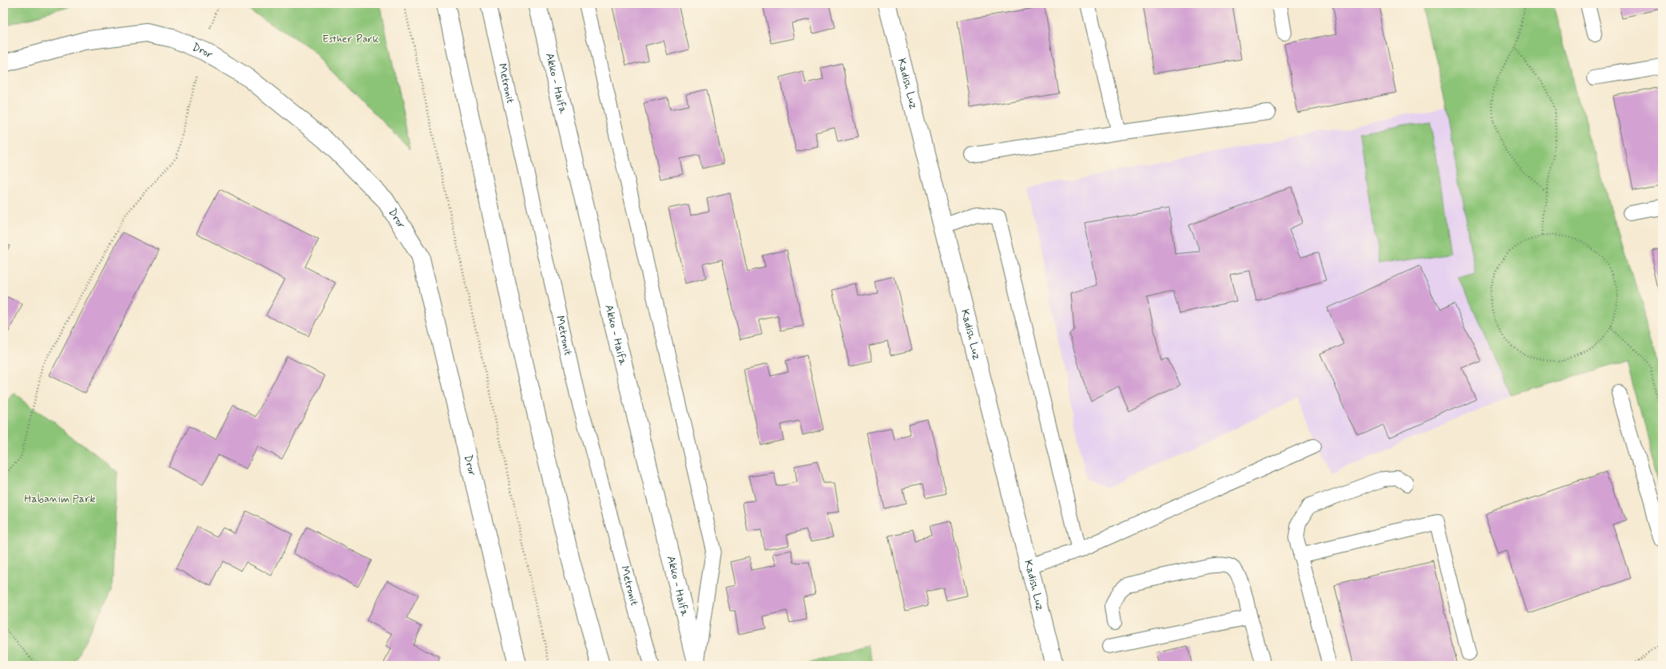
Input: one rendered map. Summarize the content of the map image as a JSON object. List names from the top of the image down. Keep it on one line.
{"streets":{"main road":["Dror","Akko - Haifa","Kadish Luz"],"lane":["Metronit"]},"parks":["Esther Park","Habanim Park"]}
